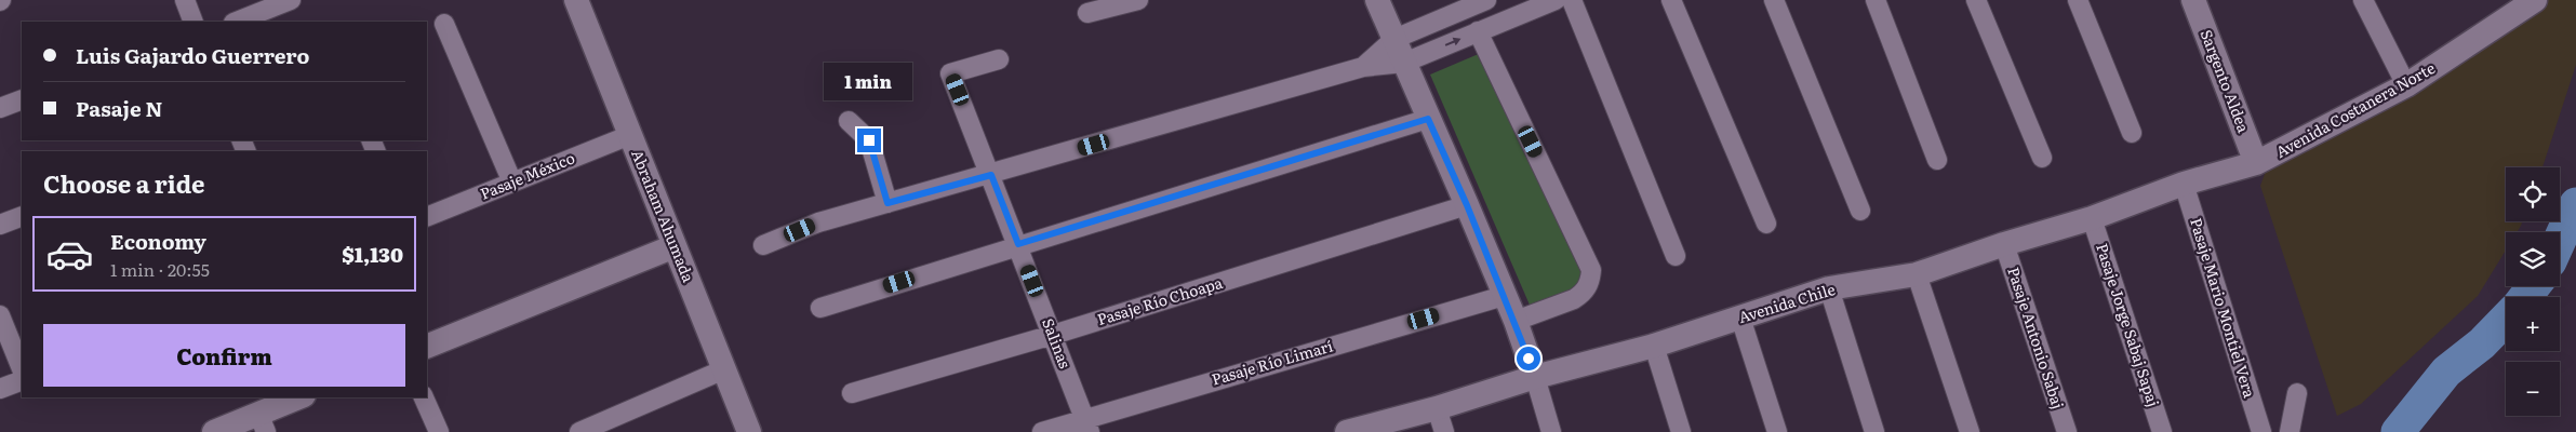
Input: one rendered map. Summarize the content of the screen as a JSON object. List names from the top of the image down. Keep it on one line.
{"streets":{"street":["Sargento Aldea","Avenida Costanera Norte","Pasaje México","Abraham Ahumada","Pasaje Río Choapa","Avenida Chile","Pasaje Mario Montiel Vera","Pasaje Jorge Sabaj Sapaj","Pasaje Antonio Sabaj","Salinas","Pasaje Río Limarí"]},"crossings":[["Sargento Aldea","Avenida Costanera Norte"],["Sargento Aldea","Avenida Chile"],["Avenida Costanera Norte","Avenida Chile"],["Pasaje México","Abraham Ahumada"],["Pasaje Río Choapa","Salinas"],["Avenida Chile","Pasaje Mario Montiel Vera"],["Avenida Chile","Pasaje Jorge Sabaj Sapaj"],["Avenida Chile","Pasaje Antonio Sabaj"],["Salinas","Pasaje Río Limarí"]],"page":{"banner":["Luis Gajardo Guerrero","Pasaje N"],"bubble":"1 min","heading":"Choose a ride","map_buttons":["+","−"],"list":[{"name":"Economy","note":"1 min · 20:55","value":"$1,130"}],"buttons":"Confirm"}}
